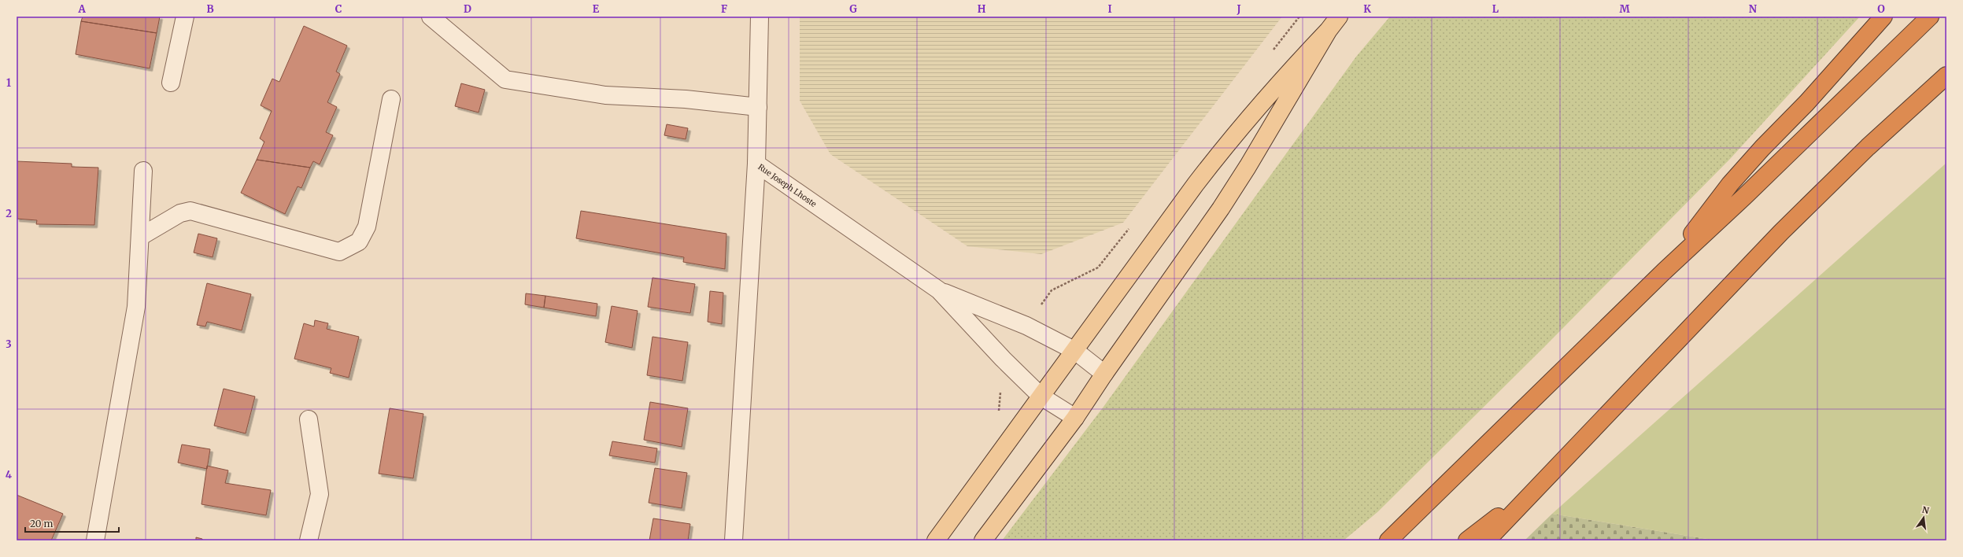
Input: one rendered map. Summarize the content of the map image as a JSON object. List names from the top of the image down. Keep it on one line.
{"streets":{"street":["Rue Joseph Lhoste"]},"scale_bar":"20 m","north":"top","grid":{"columns":["A","B","C","D","E","F","G","H","I","J","K","L","M","N","O"],"rows":["1","2","3","4"]}}
